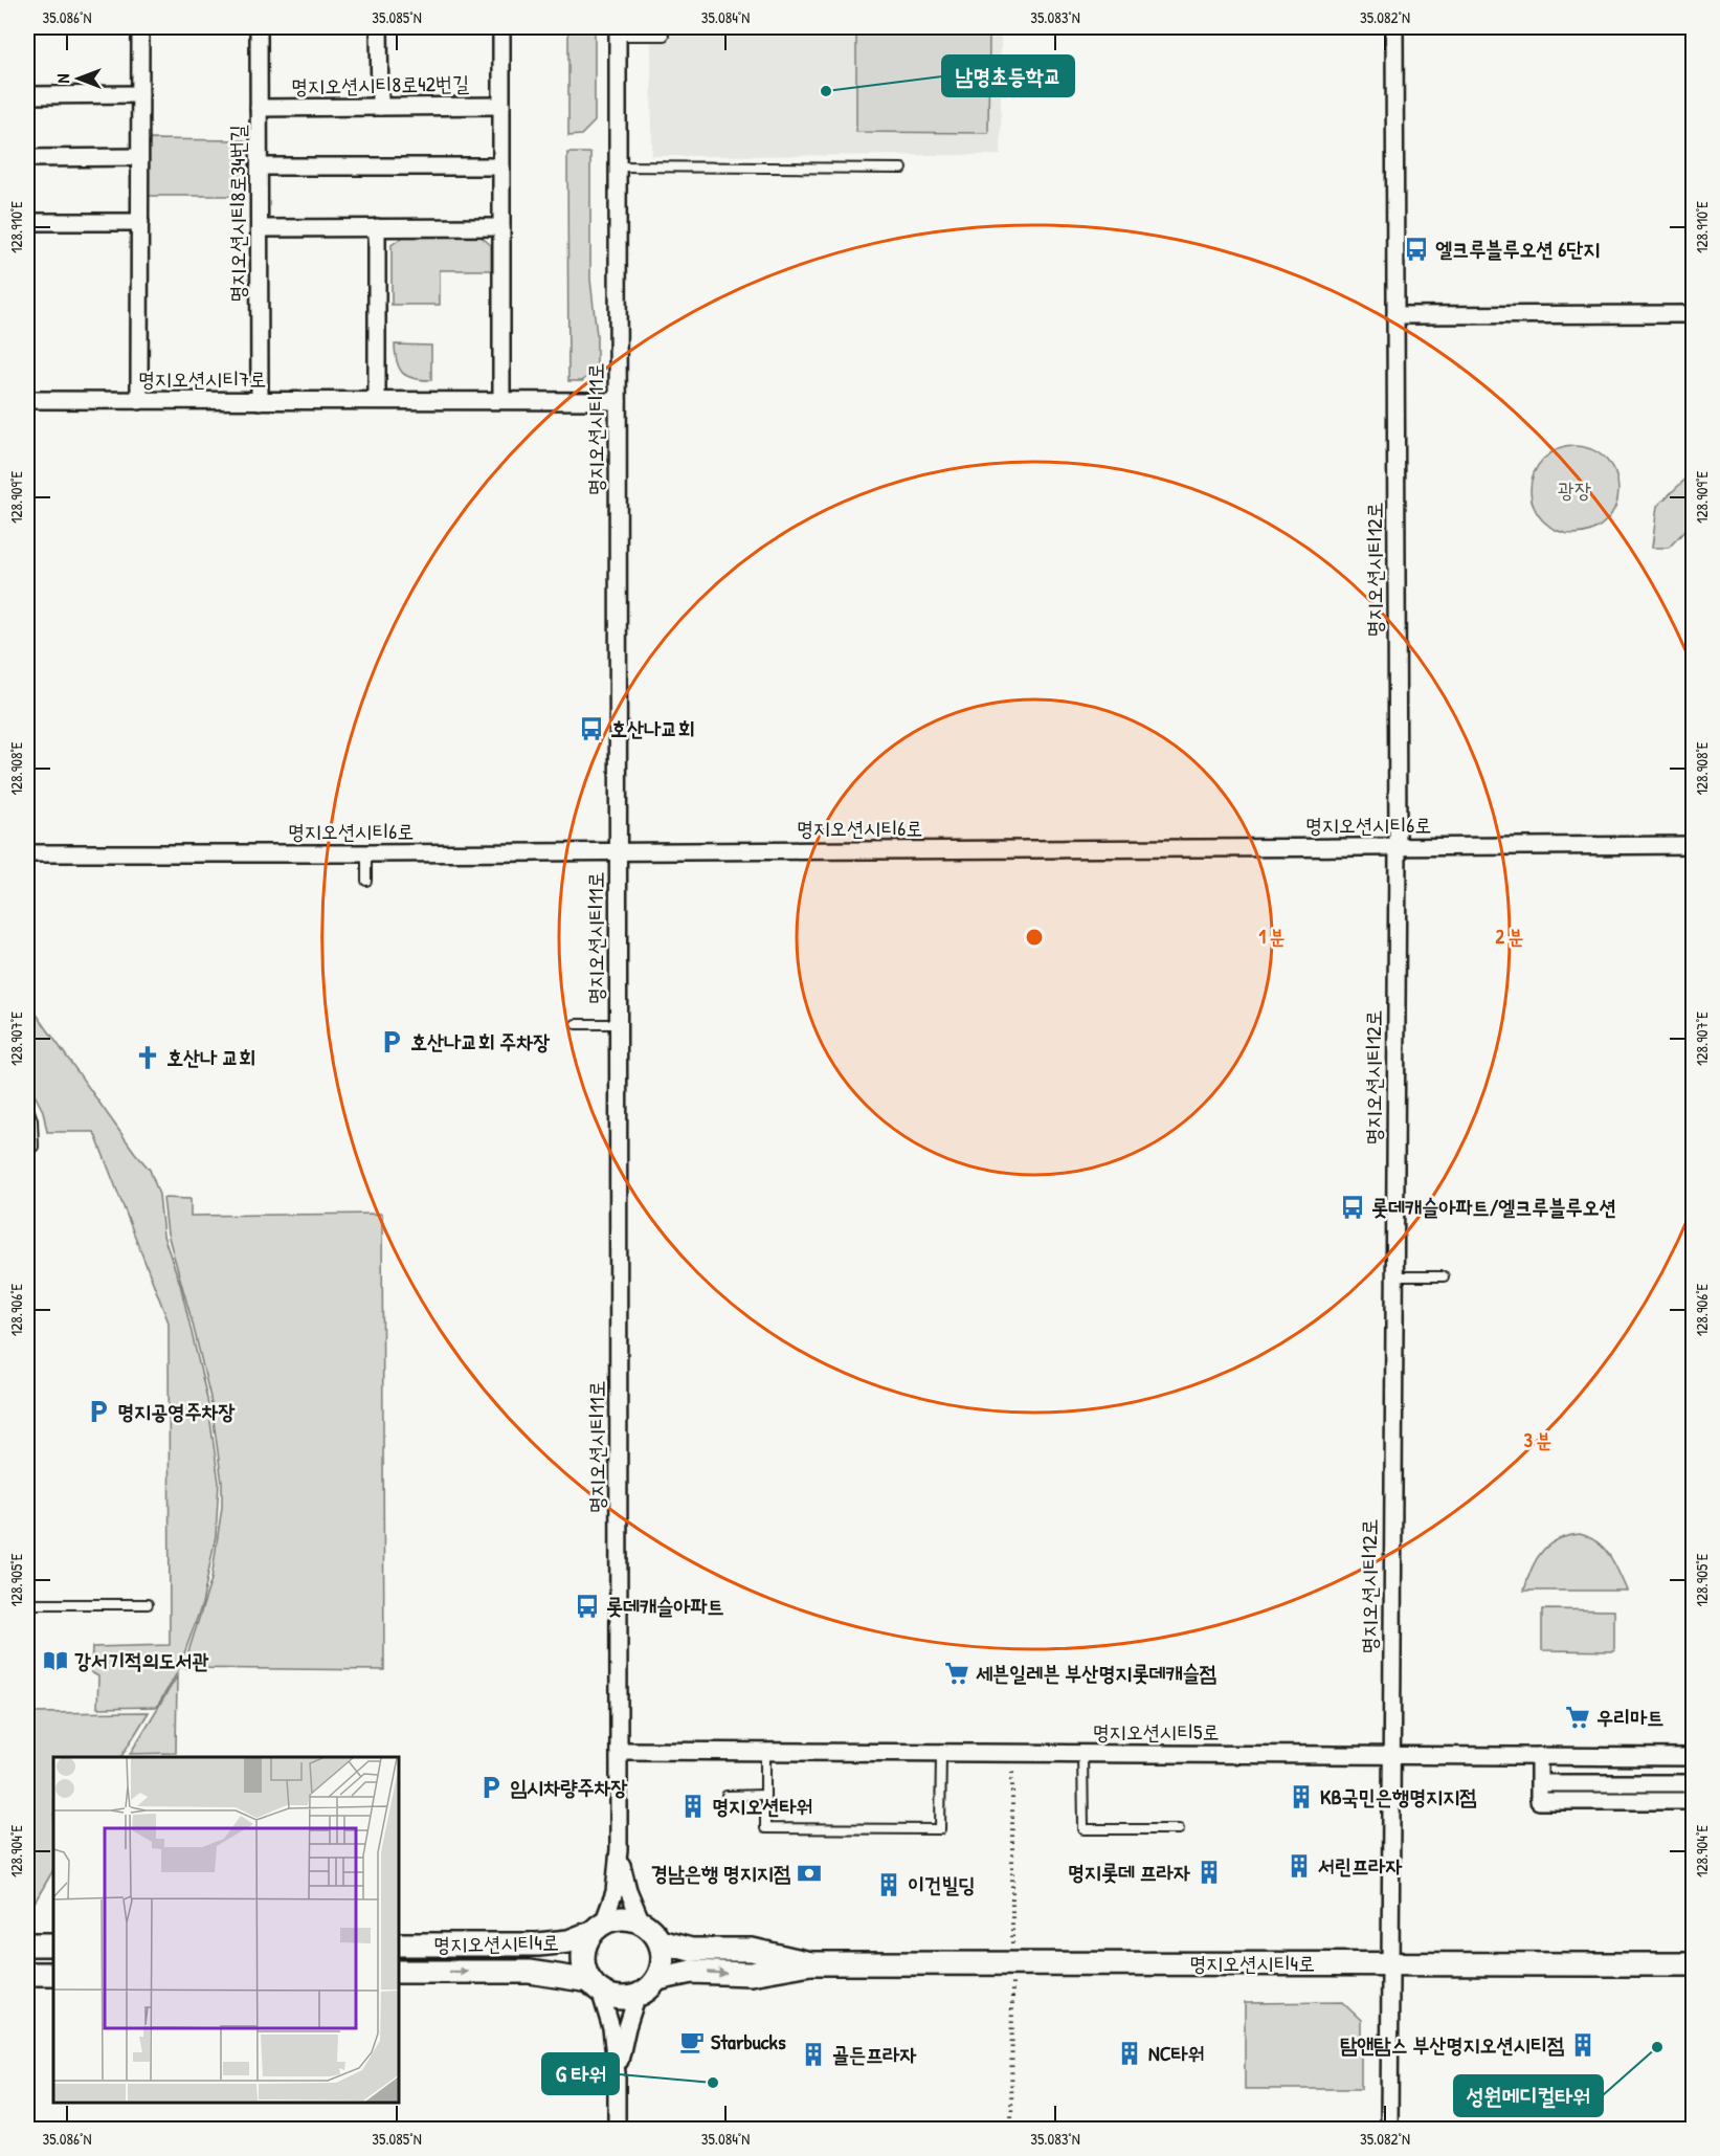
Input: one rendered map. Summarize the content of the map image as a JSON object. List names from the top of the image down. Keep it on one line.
{"streets":{"main road":["명지오션시티4로"],"street":["명지오션시티8로42번길","명지오션시티8로34번길","명지오션시티7로","명지오션시티11로","명지오션시티12로","명지오션시티6로","명지오션시티5로"]},"crossings":[["명지오션시티8로42번길","명지오션시티8로34번길"],["명지오션시티8로34번길","명지오션시티7로"],["명지오션시티7로","명지오션시티11로"],["명지오션시티11로","명지오션시티6로"],["명지오션시티11로","명지오션시티5로"],["명지오션시티12로","명지오션시티6로"],["명지오션시티12로","명지오션시티5로"],["명지오션시티12로","명지오션시티4로"]],"parks":["광장"],"places":{"other":["남명초등학교","성원메디컬타워","G 타워"],"bus stop":["엘크루블루오션 6단지","호산나교회","롯데캐슬아파트/엘크루블루오션","롯데캐슬아파트"],"parking":["호산나교회 주차장","명지공영주차장","임시차량주차장"],"church":["호산나 교회"],"library":["강서기적의도서관"],"supermarket":["세븐일레븐 부산명지롯데캐슬점","우리마트"],"building":["KB국민은행명지지점","명지오션타워","서린프라자","명지롯데 프라자","이건빌딩","탐앤탐스 부산명지오션시티점","NC타워","골든프라자"],"bank":["경남은행 명지지점"],"cafe":["Starbucks"]},"north":"left","coordinates":["35.086°N","35.085°N","35.084°N","35.083°N","35.082°N","128.910°E","128.909°E","128.908°E","128.907°E","128.906°E","128.905°E","128.904°E"],"rings":["1 분","2 분","3 분"]}
